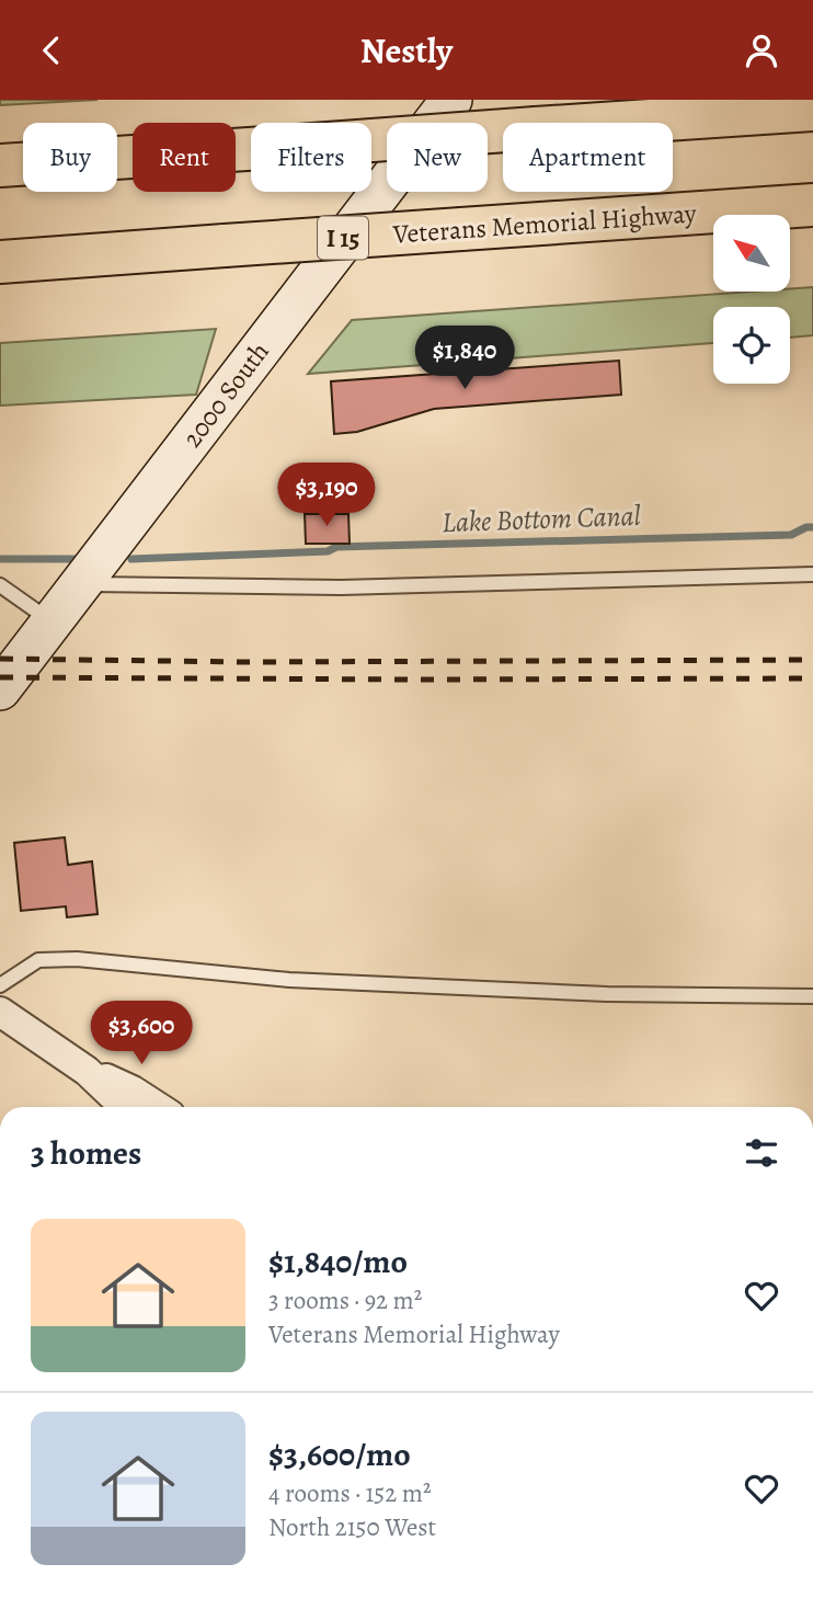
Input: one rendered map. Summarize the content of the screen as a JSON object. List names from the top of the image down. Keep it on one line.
{"streets":{"highway":["Veterans Memorial Highway","I 15"],"street":["2000 South"]},"water":["Lake Bottom Canal"],"north":"top left","page":{"header":"Nestly","chip":["Buy","Rent","Filters","New","Apartment"],"price":["$1,840","$3,190","$3,600"],"heading":"3 homes","list":[{"name":"$1,840/mo","note":"3 rooms · 92 m² · Veterans Memorial Highway"},{"name":"$3,600/mo","note":"4 rooms · 152 m² · North 2150 West"}]}}
